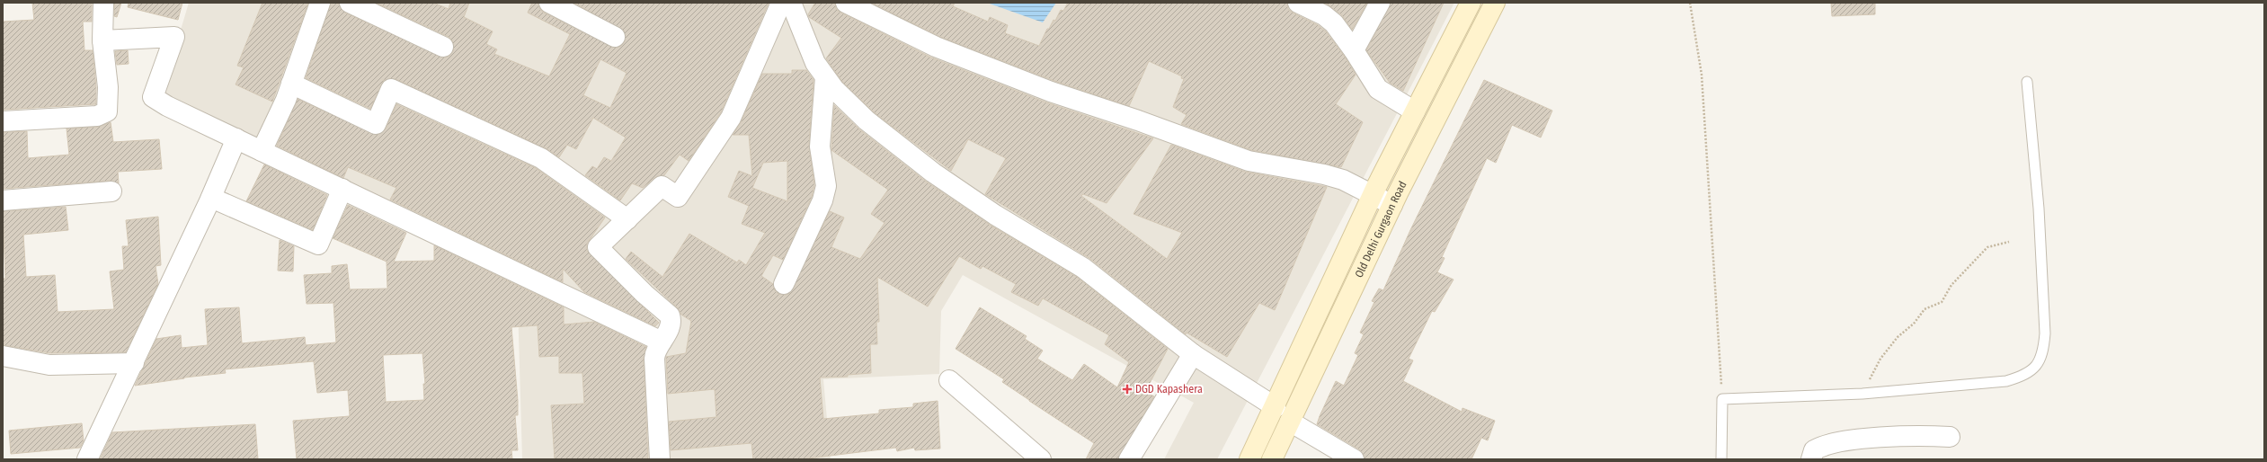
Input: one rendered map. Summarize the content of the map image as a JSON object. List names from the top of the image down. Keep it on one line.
{"streets":{"main road":["Old Delhi Gurgaon Road"]},"places":{"health":["DGD Kapashera"]}}
